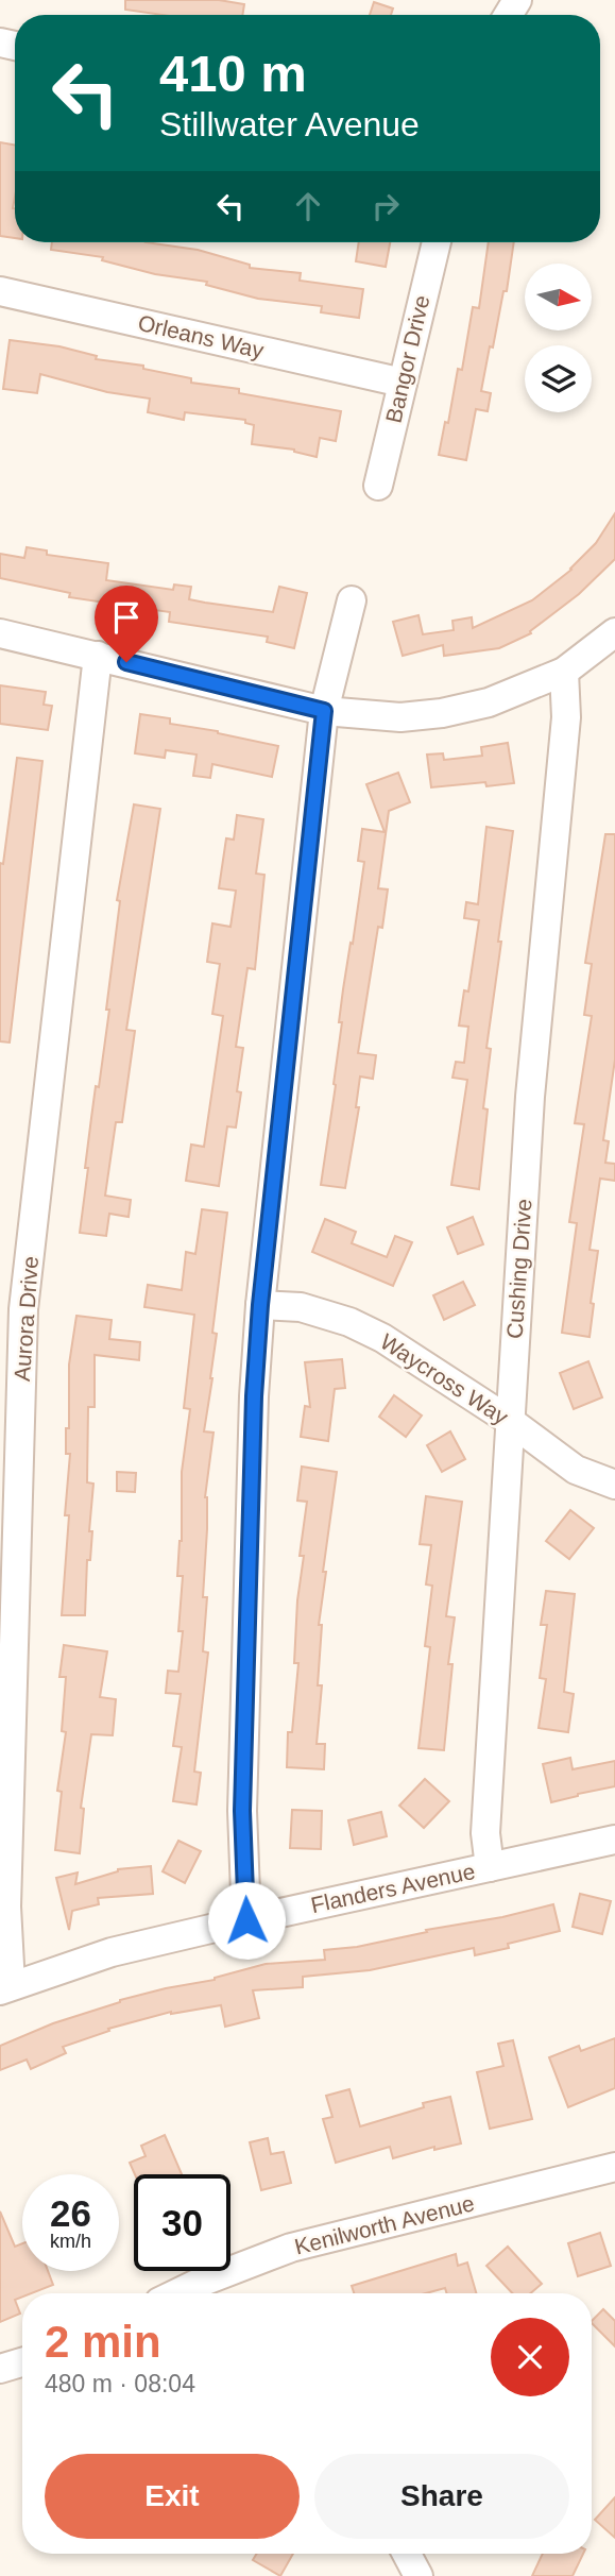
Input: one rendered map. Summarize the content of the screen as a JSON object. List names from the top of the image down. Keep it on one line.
{"streets":{"street":["Orleans Way","Bangor Drive","Cushing Drive","Aurora Drive","Waycross Way","Flanders Avenue","Kenilworth Avenue"]},"crossings":[["Orleans Way","Bangor Drive"],["Cushing Drive","Waycross Way"],["Cushing Drive","Flanders Avenue"],["Aurora Drive","Flanders Avenue"]],"north":"right","page":{"turn":["410 m","Stillwater Avenue"],"speed":"26 km/h","limit":"30","heading":["2 min","480 m · 08:04"],"buttons":["Exit","Share"]}}
